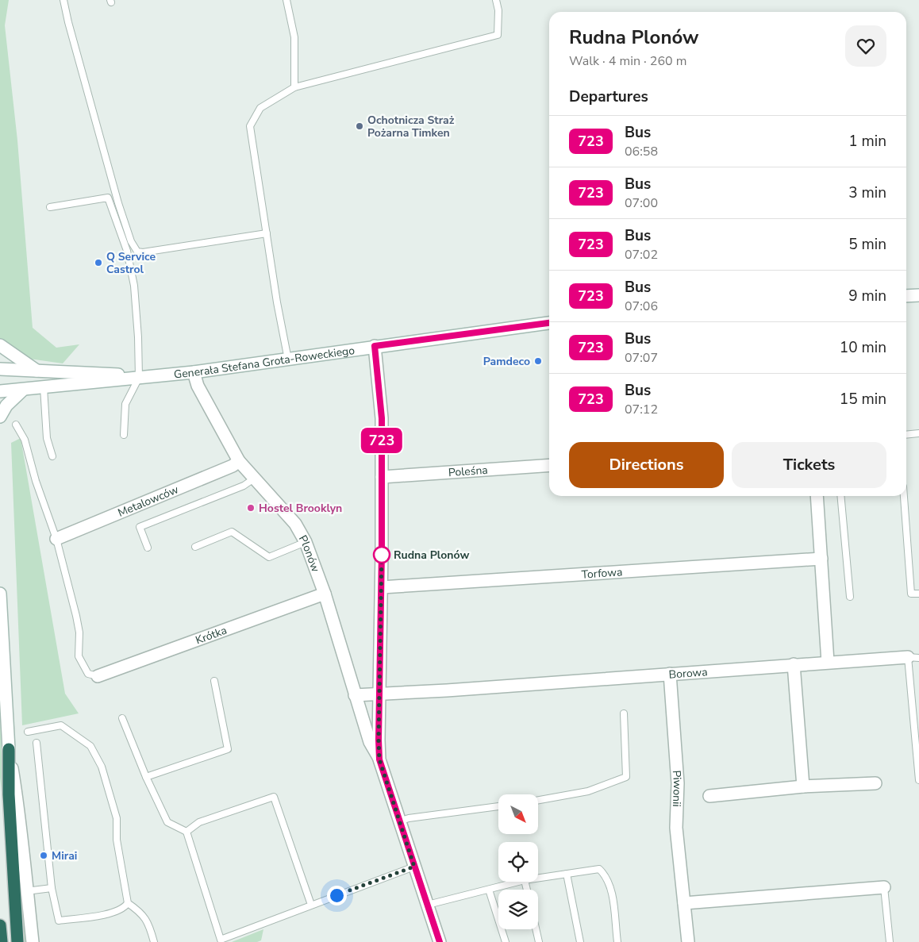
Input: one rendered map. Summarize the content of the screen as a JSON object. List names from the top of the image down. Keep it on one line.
{"streets":{"street":["Generała Stefana Grota-Roweckiego","Poleśna","Metalowców","Plonów","Torfowa","Krótka","Borowa","Piwonii"]},"crossings":[["Generała Stefana Grota-Roweckiego","Plonów"],["Poleśna","Plonów"],["Metalowców","Plonów"],["Plonów","Torfowa"],["Plonów","Krótka"],["Plonów","Borowa"],["Borowa","Piwonii"]],"places":["Ochotnicza Straż Pożarna Timken","Q Service Castrol","Pamdeco","Hostel Brooklyn","Rudna Plonów","Mirai"],"lines":["bus line 723"],"north":"bottom right","page":{"on_map":"723","heading":[["Rudna Plonów","Walk · 4 min · 260 m"],"Departures"],"list":[{"mark":"723","name":"Bus","note":"06:58","value":"1 min"},{"mark":"723","name":"Bus","note":"07:00","value":"3 min"},{"mark":"723","name":"Bus","note":"07:02","value":"5 min"},{"mark":"723","name":"Bus","note":"07:06","value":"9 min"},{"mark":"723","name":"Bus","note":"07:07","value":"10 min"},{"mark":"723","name":"Bus","note":"07:12","value":"15 min"}],"buttons":["Directions","Tickets"]}}
